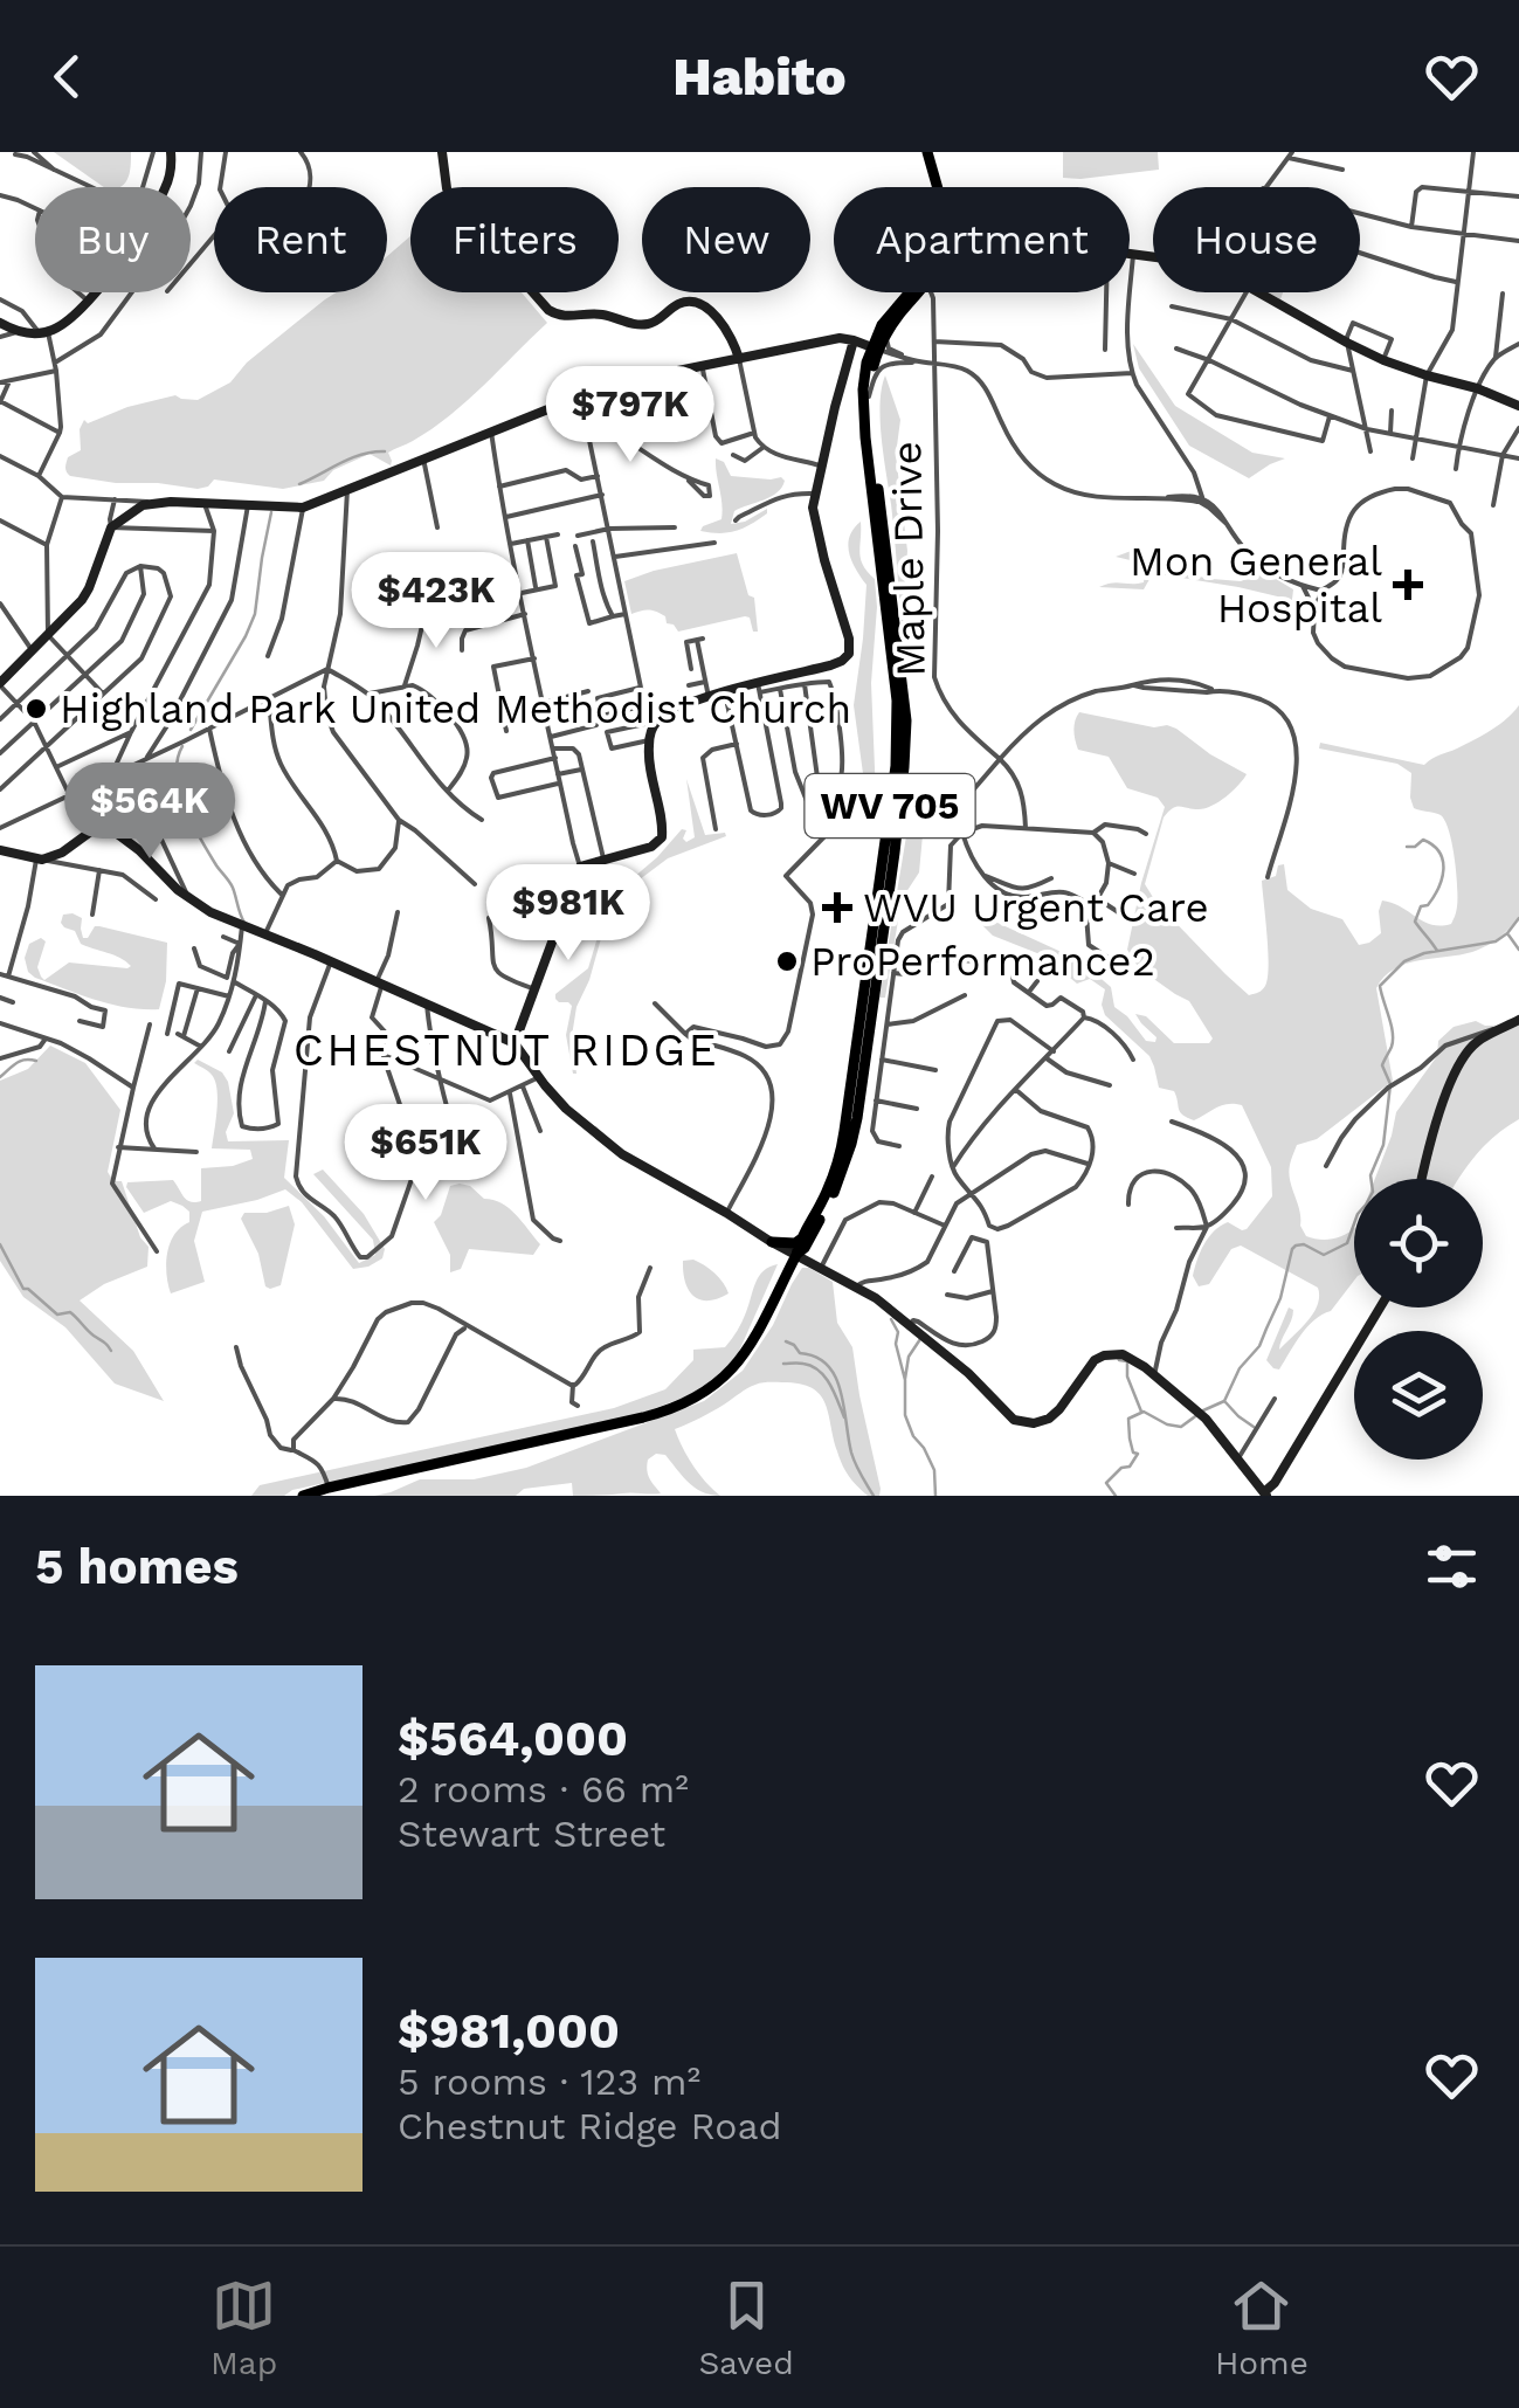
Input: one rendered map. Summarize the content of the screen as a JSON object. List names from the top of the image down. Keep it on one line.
{"streets":{"main road":["WV 705"],"street":["Maple Drive"]},"districts":["CHESTNUT RIDGE"],"places":{"health":["Mon General Hospital","WVU Urgent Care"],"other":["Highland Park United Methodist Church","ProPerformance2"]},"page":{"header":"Habito","chip":["Buy","Rent","Filters","New","Apartment","House"],"price":["$797K","$423K","$564K","$981K","$651K"],"heading":"5 homes","list":[{"name":"$564,000","note":"2 rooms · 66 m² · Stewart Street"},{"name":"$981,000","note":"5 rooms · 123 m² · Chestnut Ridge Road"}],"tabs":["Map","Saved","Home"]}}
